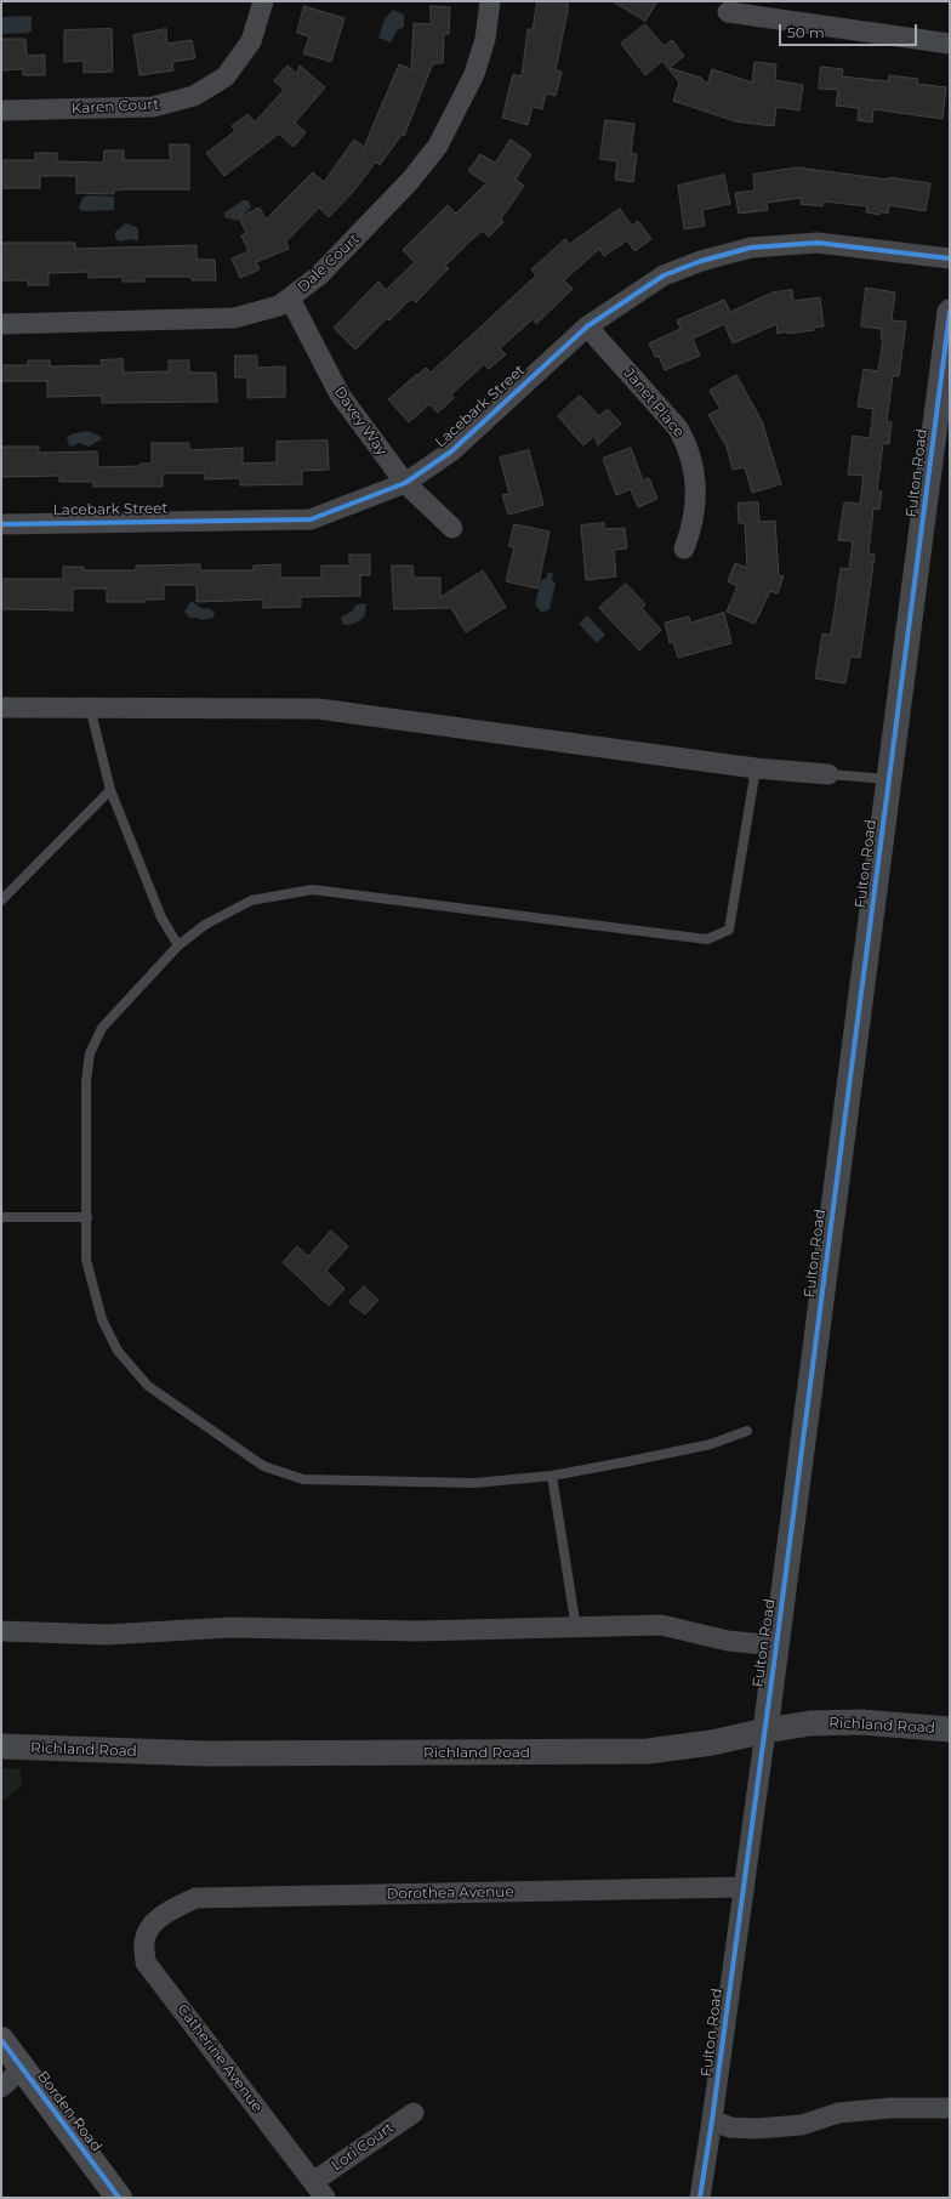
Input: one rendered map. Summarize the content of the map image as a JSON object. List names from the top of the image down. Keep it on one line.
{"streets":{"main road":["Borden Road"],"street":["Karen Court","Dale Court","Janet Place","Lacebark Street","Davey Way","Fulton Road","Richland Road","Dorothea Avenue","Catherine Avenue","Lori Court"]},"crossings":[["Dale Court","Davey Way"],["Janet Place","Lacebark Street"],["Lacebark Street","Davey Way"],["Fulton Road","Richland Road"],["Fulton Road","Dorothea Avenue"],["Dorothea Avenue","Catherine Avenue"],["Catherine Avenue","Lori Court"]],"scale_bar":"50 m"}
